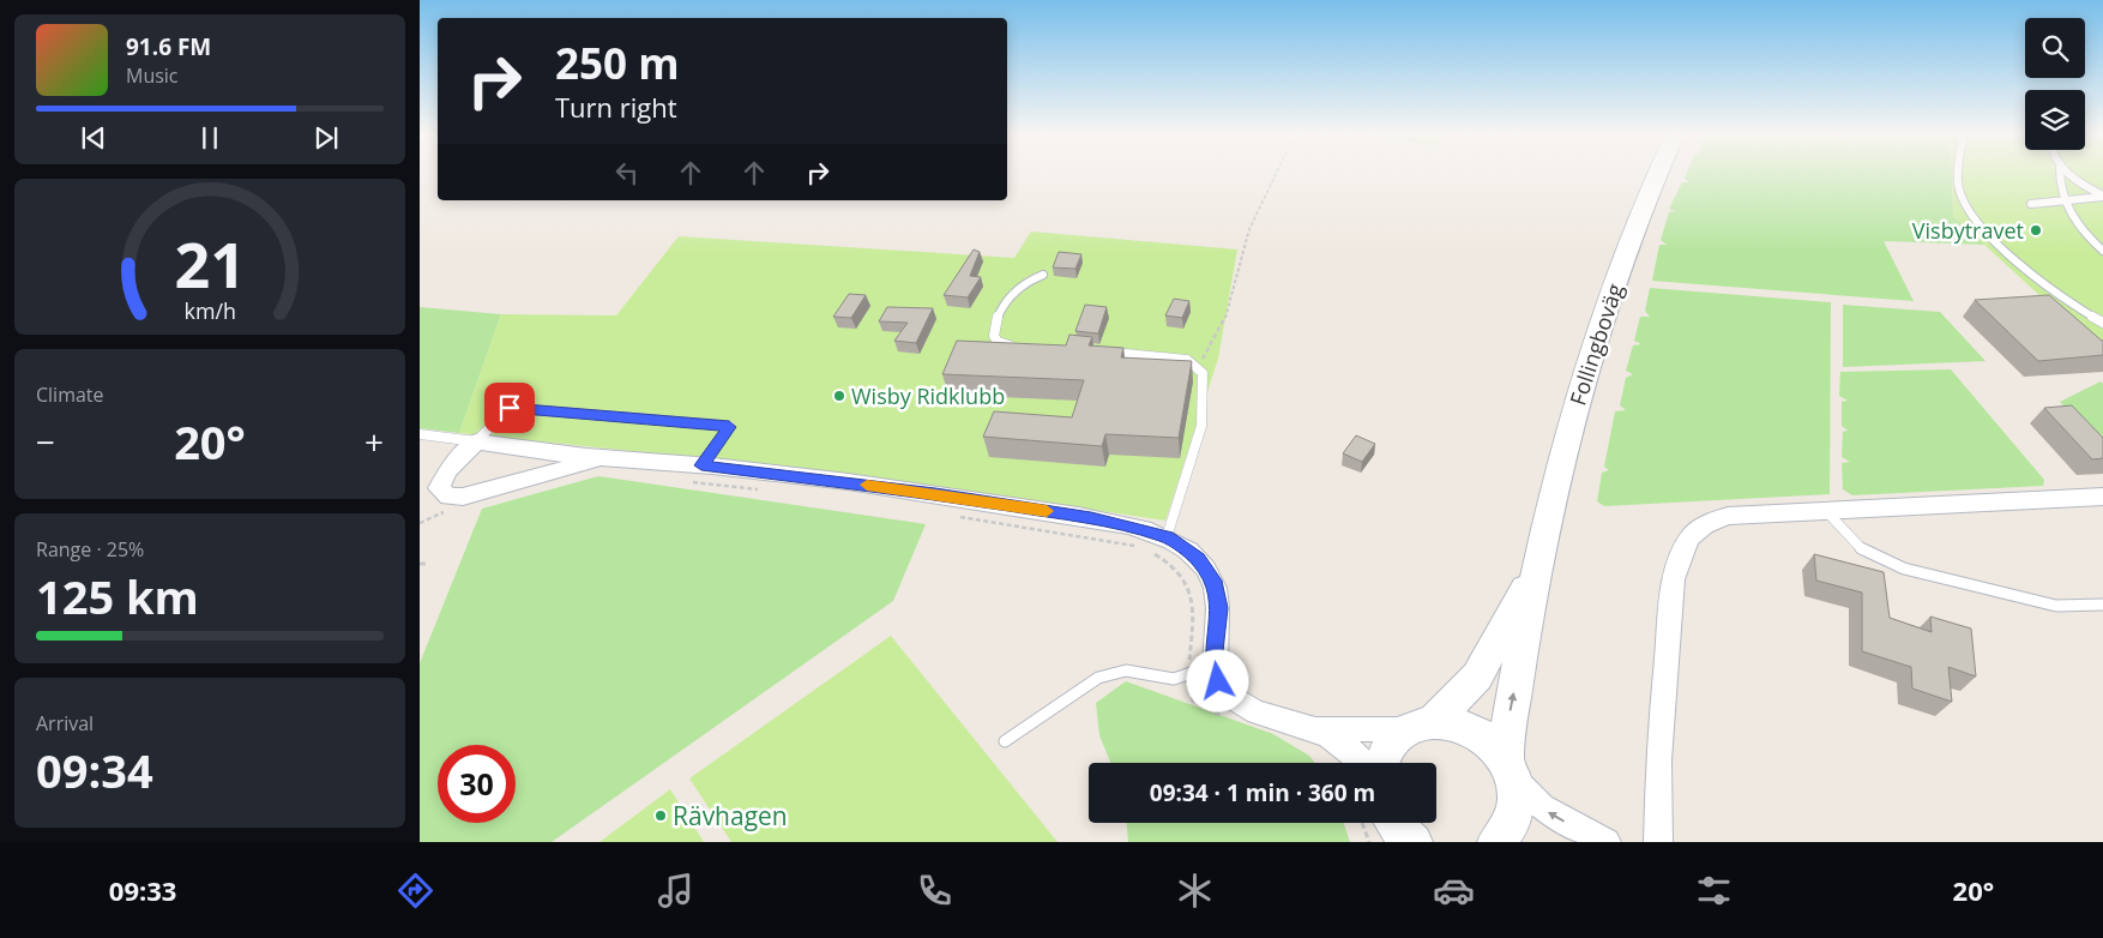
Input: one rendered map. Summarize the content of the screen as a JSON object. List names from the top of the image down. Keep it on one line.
{"streets":{"main road":["Follingboväg"]},"places":["Visbytravet","Wisby Ridklubb","Rävhagen"],"page":{"turn":["250 m","Turn right"],"song":["91.6 FM","Music"],"tile":["Climate",["Range · 25%","125 km"],["Arrival","09:34"]],"heat":["−","20°","+"],"limit":"30","trip":"09:34 · 1 min · 360 m","tabs":["09:33","20°"],"gauge":["21","km/h"]}}
